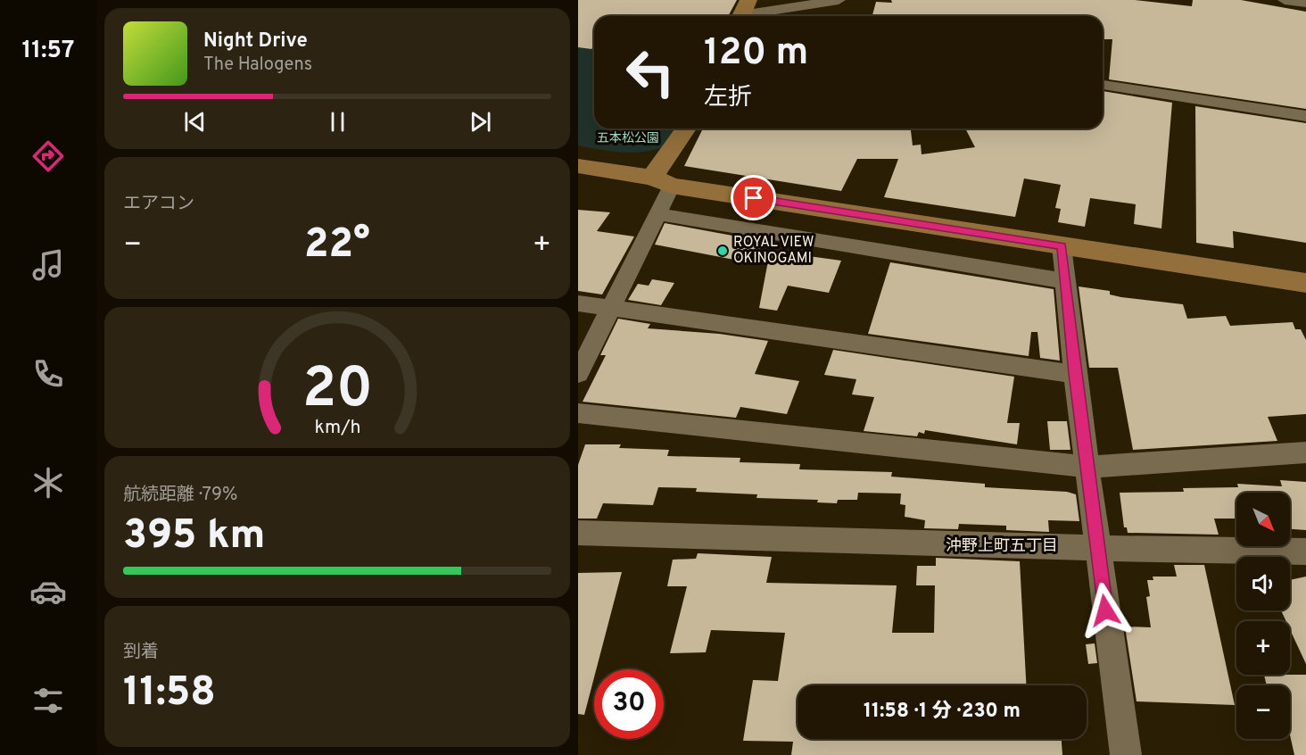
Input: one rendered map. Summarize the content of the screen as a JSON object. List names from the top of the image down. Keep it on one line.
{"districts":["沖野上町五丁目"],"parks":["五本松公園"],"places":["ROYAL VIEW OKINOGAMI"],"north":"bottom right","page":{"tabs":"11:57","turn":["120 m","左折"],"song":["Night Drive","The Halogens"],"tile":["エアコン",["航続距離 · 79%","395 km"],["到着","11:58"]],"heat":["−","22°","+"],"map_buttons":["+","−"],"limit":"30","trip":"11:58 · 1 分 · 230 m","gauge":["20","km/h"]}}
